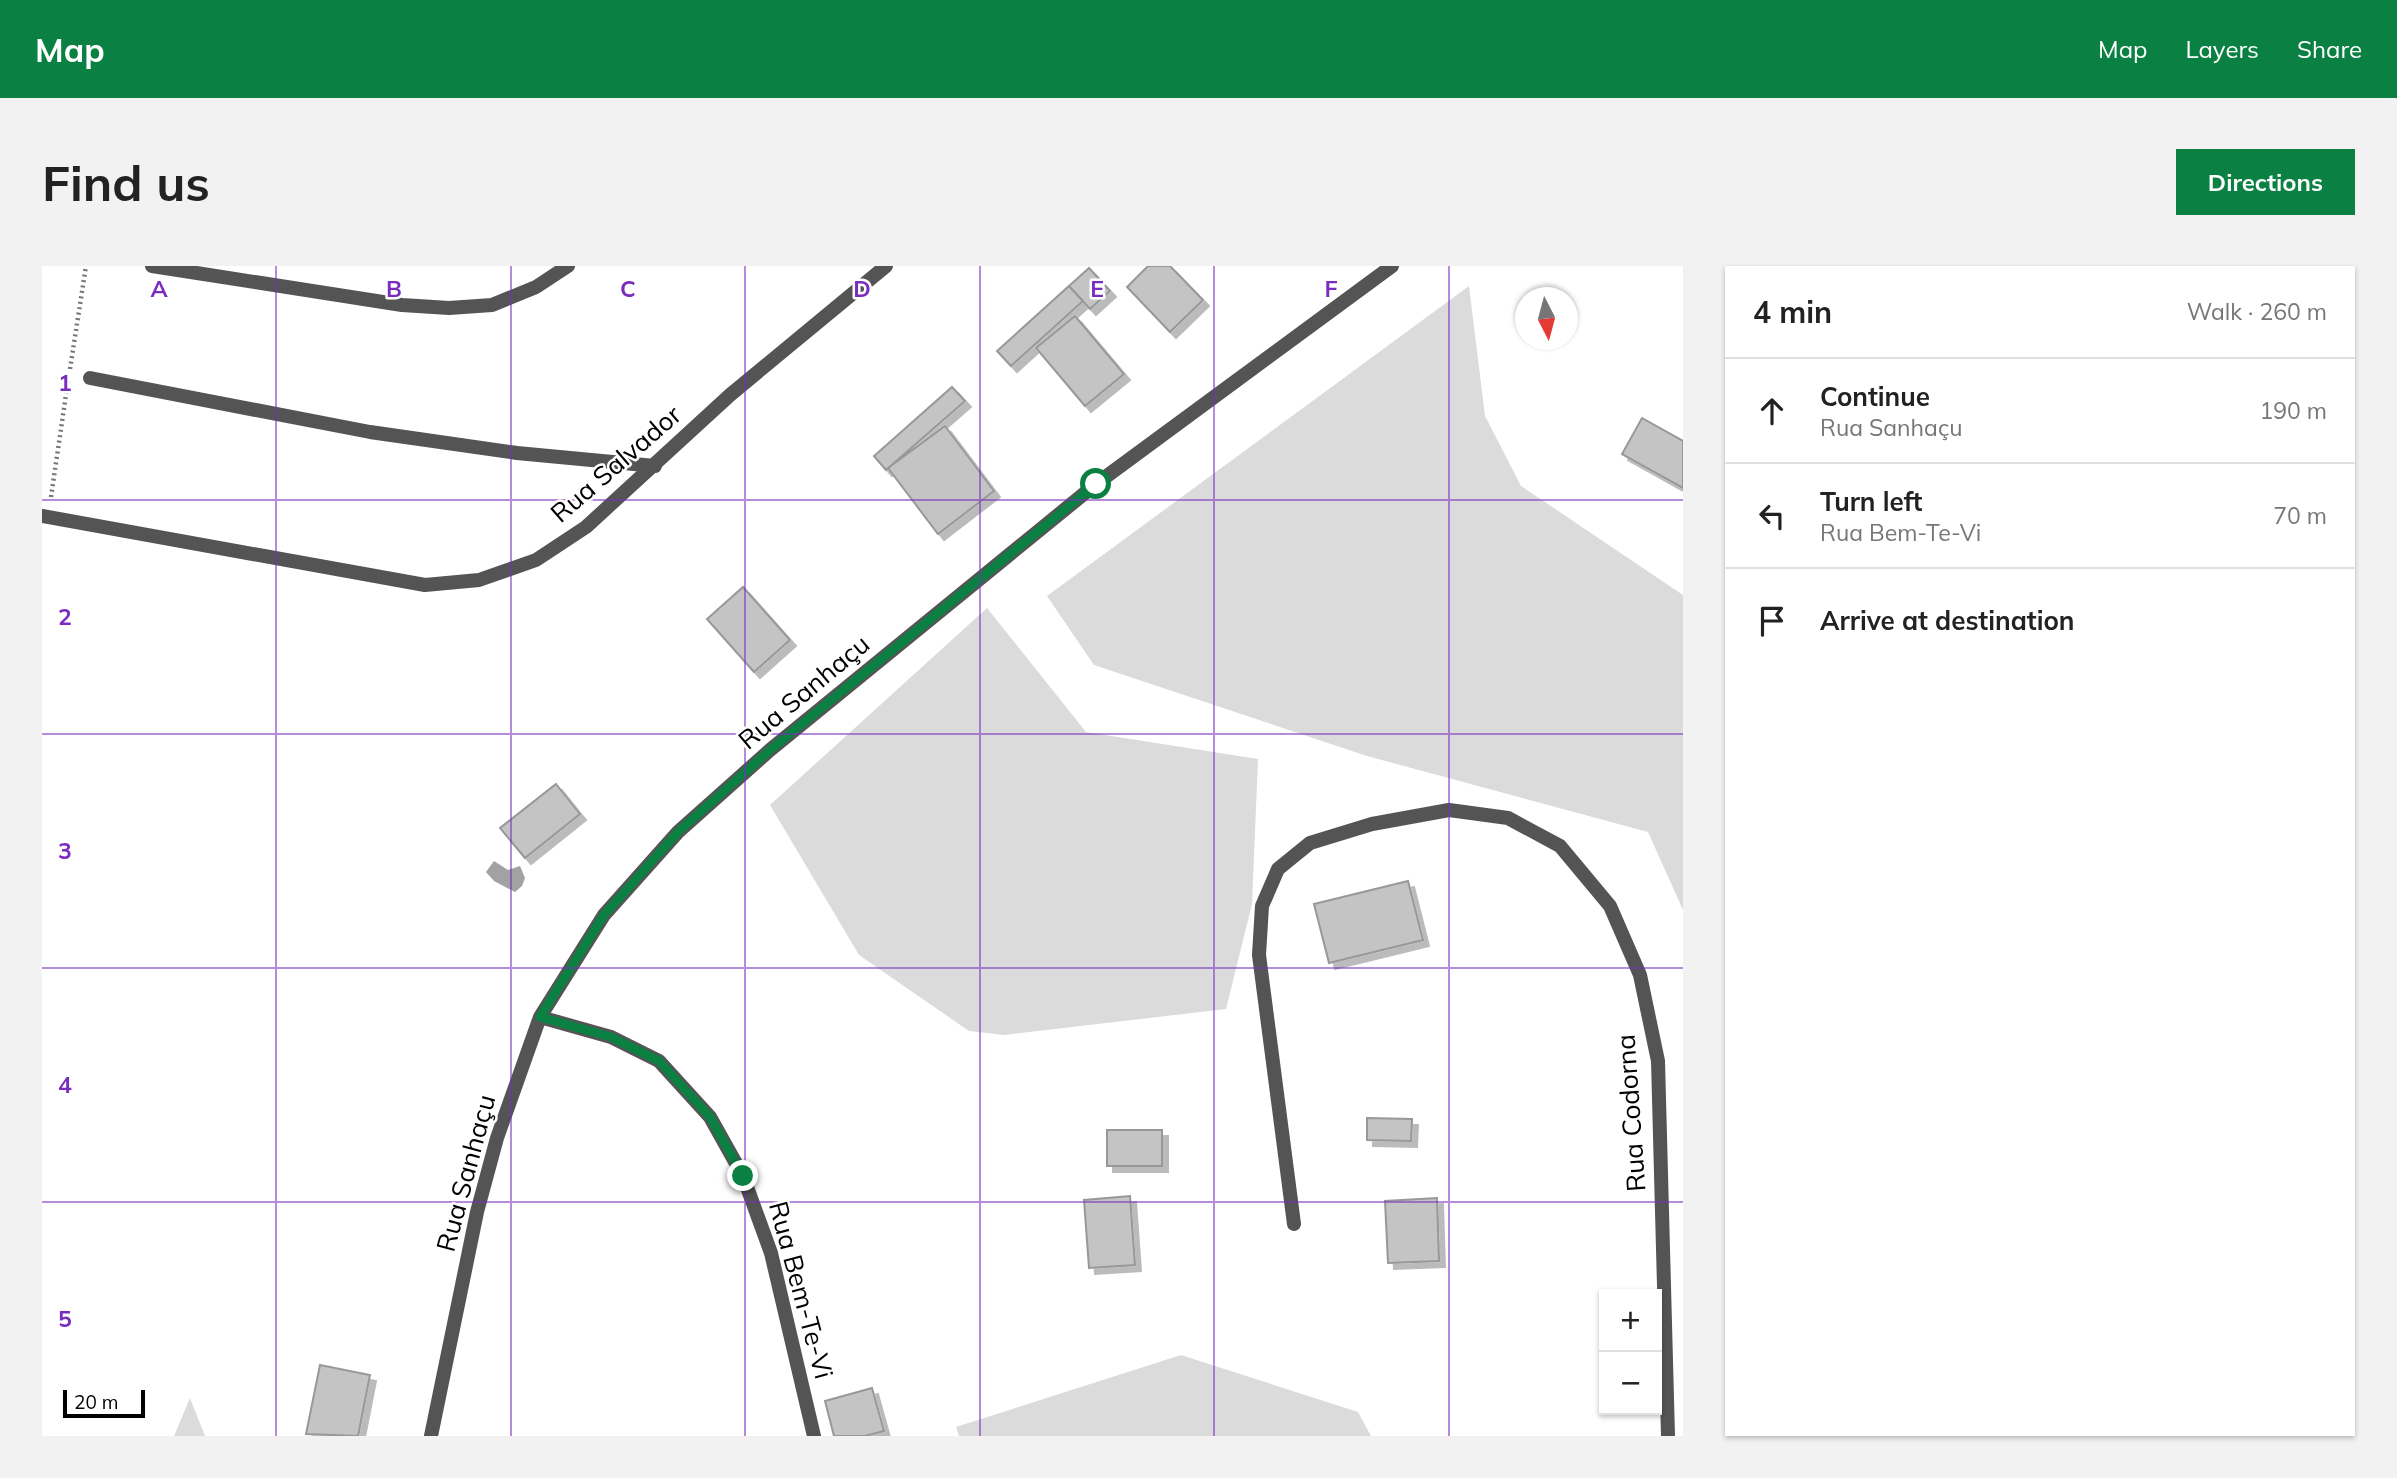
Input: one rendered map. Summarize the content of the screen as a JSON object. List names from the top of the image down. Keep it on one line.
{"streets":{"street":["Rua Salvador","Rua Sanhaçu","Rua Codorna","Rua Bem-Te-Vi"]},"crossings":[["Rua Sanhaçu","Rua Bem-Te-Vi"]],"scale_bar":"20 m","north":"bottom","page":{"header":"Map","nav":["Map","Layers","Share"],"buttons":"Directions","title":"Find us","heading":["4 min","Walk · 260 m"],"list":[["Continue","Rua Sanhaçu","190 m"],["Turn left","Rua Bem-Te-Vi","70 m"],"Arrive at destination"],"map_buttons":["+","−"],"scale":"20 m"},"grid":{"columns":["A","B","C","D","E","F"],"rows":["1","2","3","4","5"]}}
